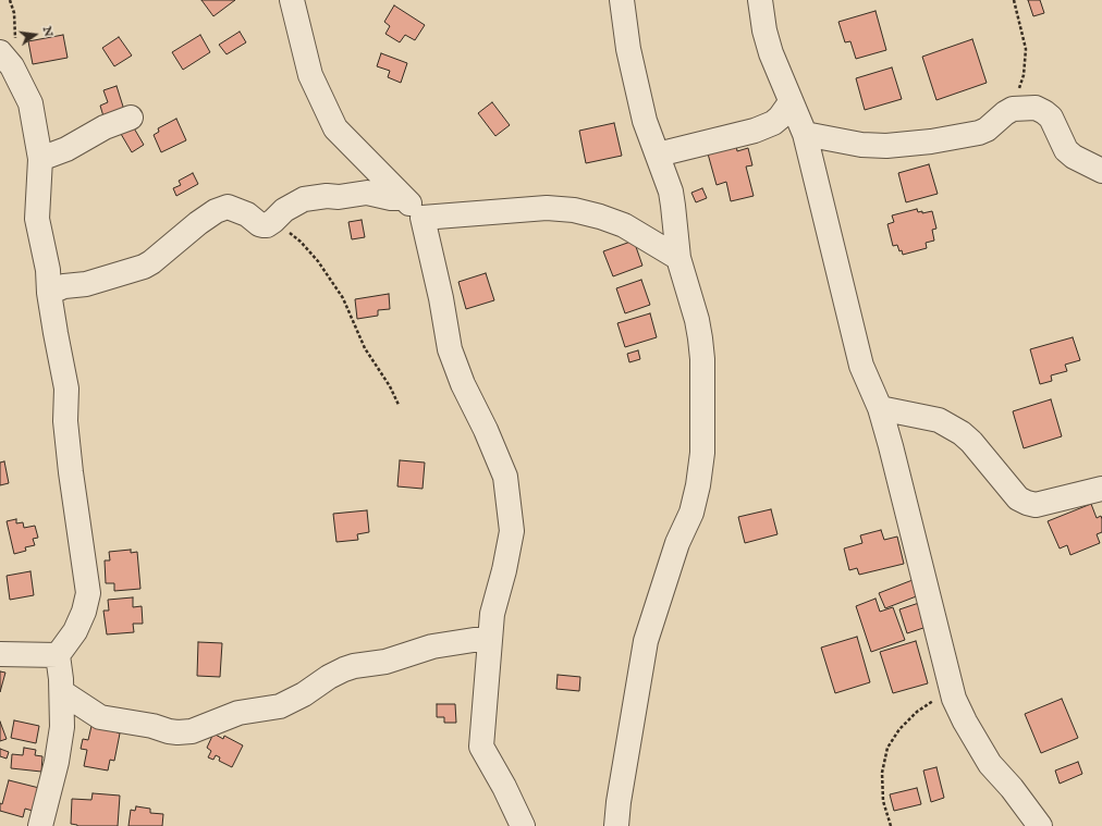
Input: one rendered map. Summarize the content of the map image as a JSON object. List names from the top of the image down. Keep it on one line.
{"north":"right"}
